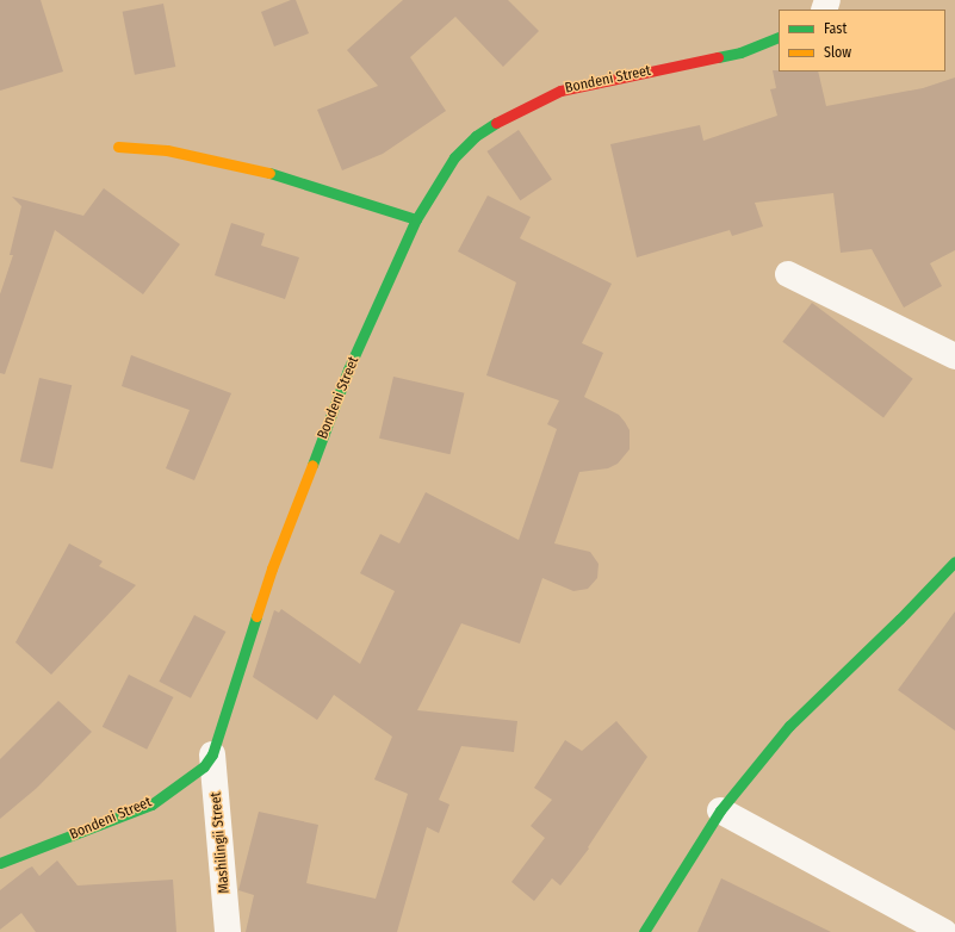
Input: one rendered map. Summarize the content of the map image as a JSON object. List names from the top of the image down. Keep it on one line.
{"streets":{"street":["Bondeni Street","Mashilingii Street"]},"crossings":[["Bondeni Street","Mashilingii Street"]],"legend":["Fast","Slow"]}
